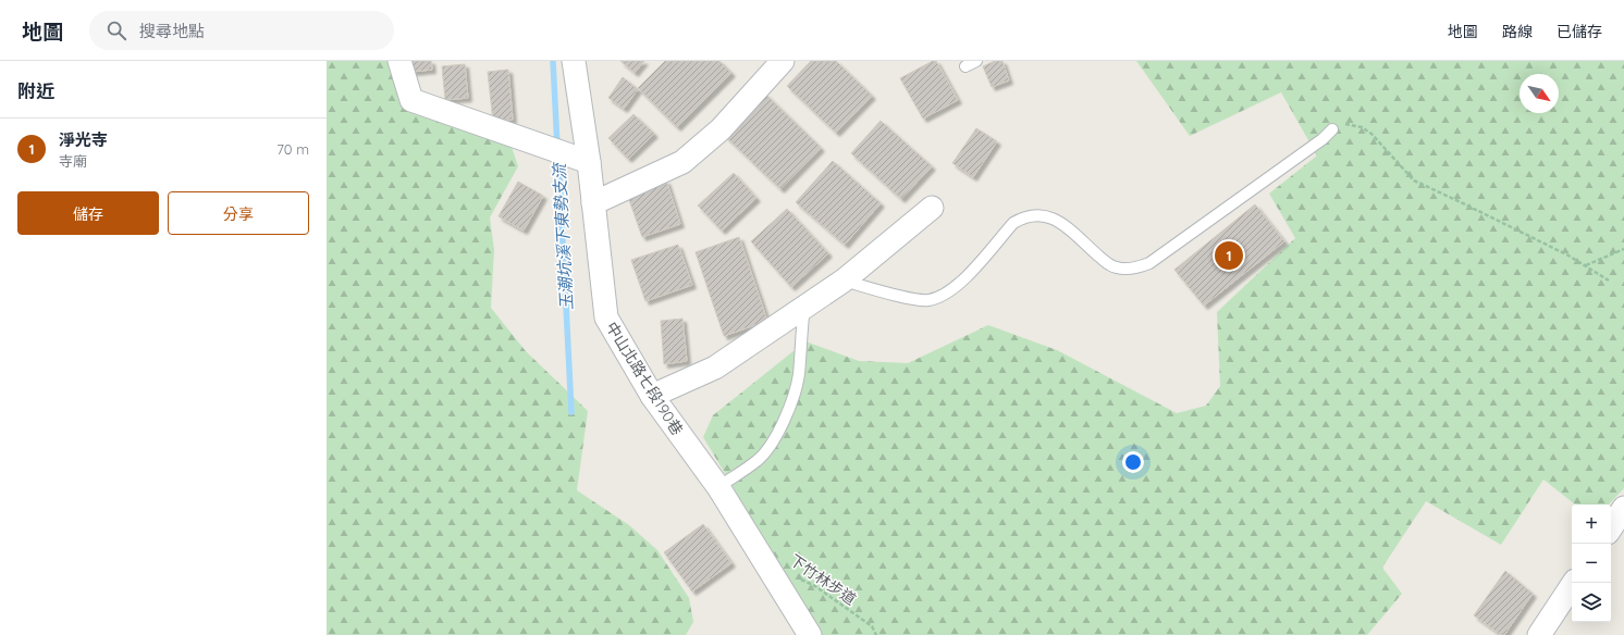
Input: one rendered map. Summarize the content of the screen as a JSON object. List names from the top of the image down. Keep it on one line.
{"streets":{"street":["中山北路七段190巷"],"path":["下竹林步道"]},"water":["玉潮坑溪下東勢支流"],"north":"bottom right","page":{"header":"地圖","search":"搜尋地點","nav":["地圖","路線","已儲存"],"heading":"附近","list":[{"mark":"1","name":"淨光寺","note":"寺廟","value":"70 m"}],"buttons":["儲存","分享"],"pins":"1","map_buttons":["+","−"]}}
